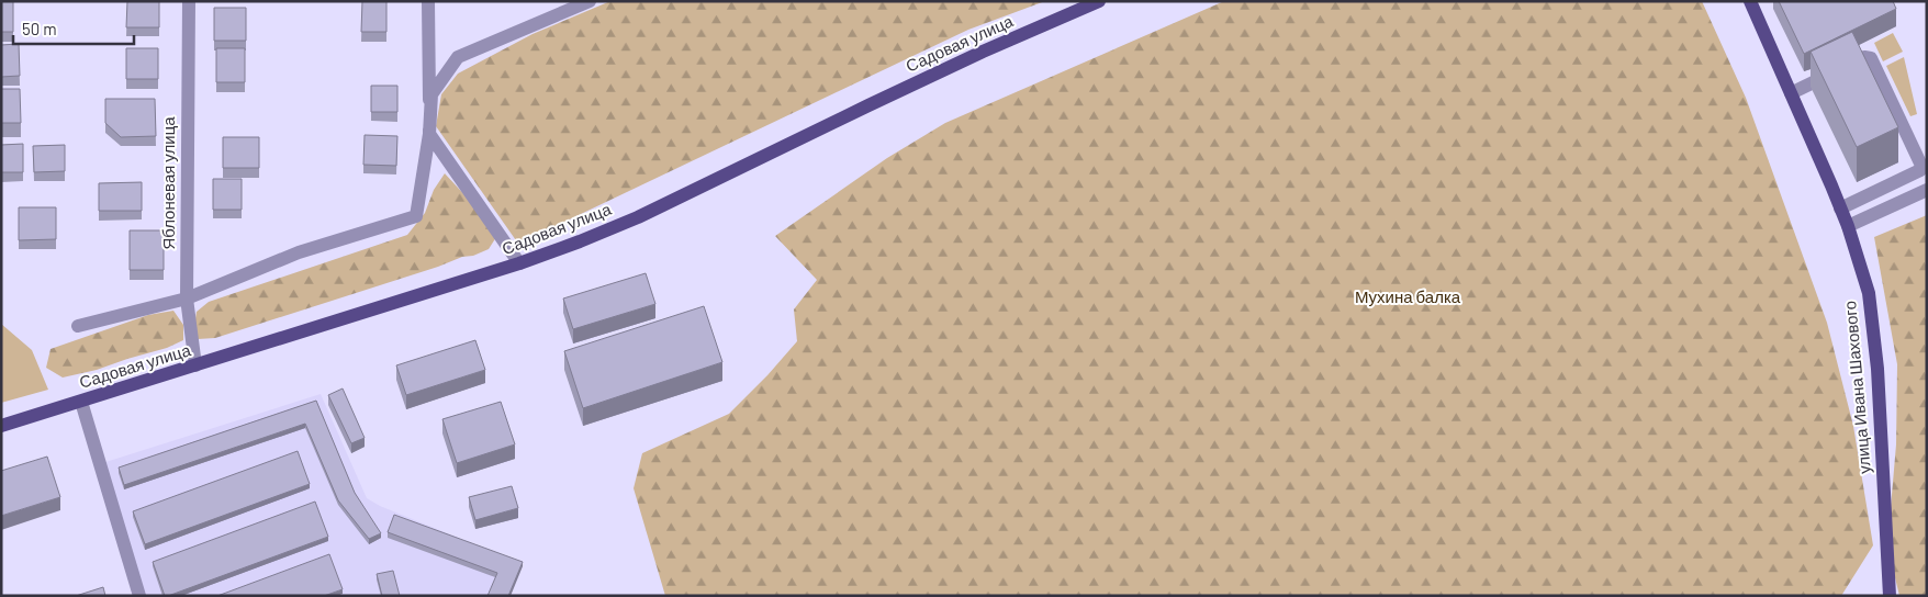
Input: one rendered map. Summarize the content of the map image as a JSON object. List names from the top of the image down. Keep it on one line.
{"streets":{"main road":["Садовая улица","улица Ивана Шахового"],"street":["Яблоневая улица"]},"crossings":[["Садовая улица","Яблоневая улица"]],"parks":["Мухина балка"],"scale_bar":"50 m"}
